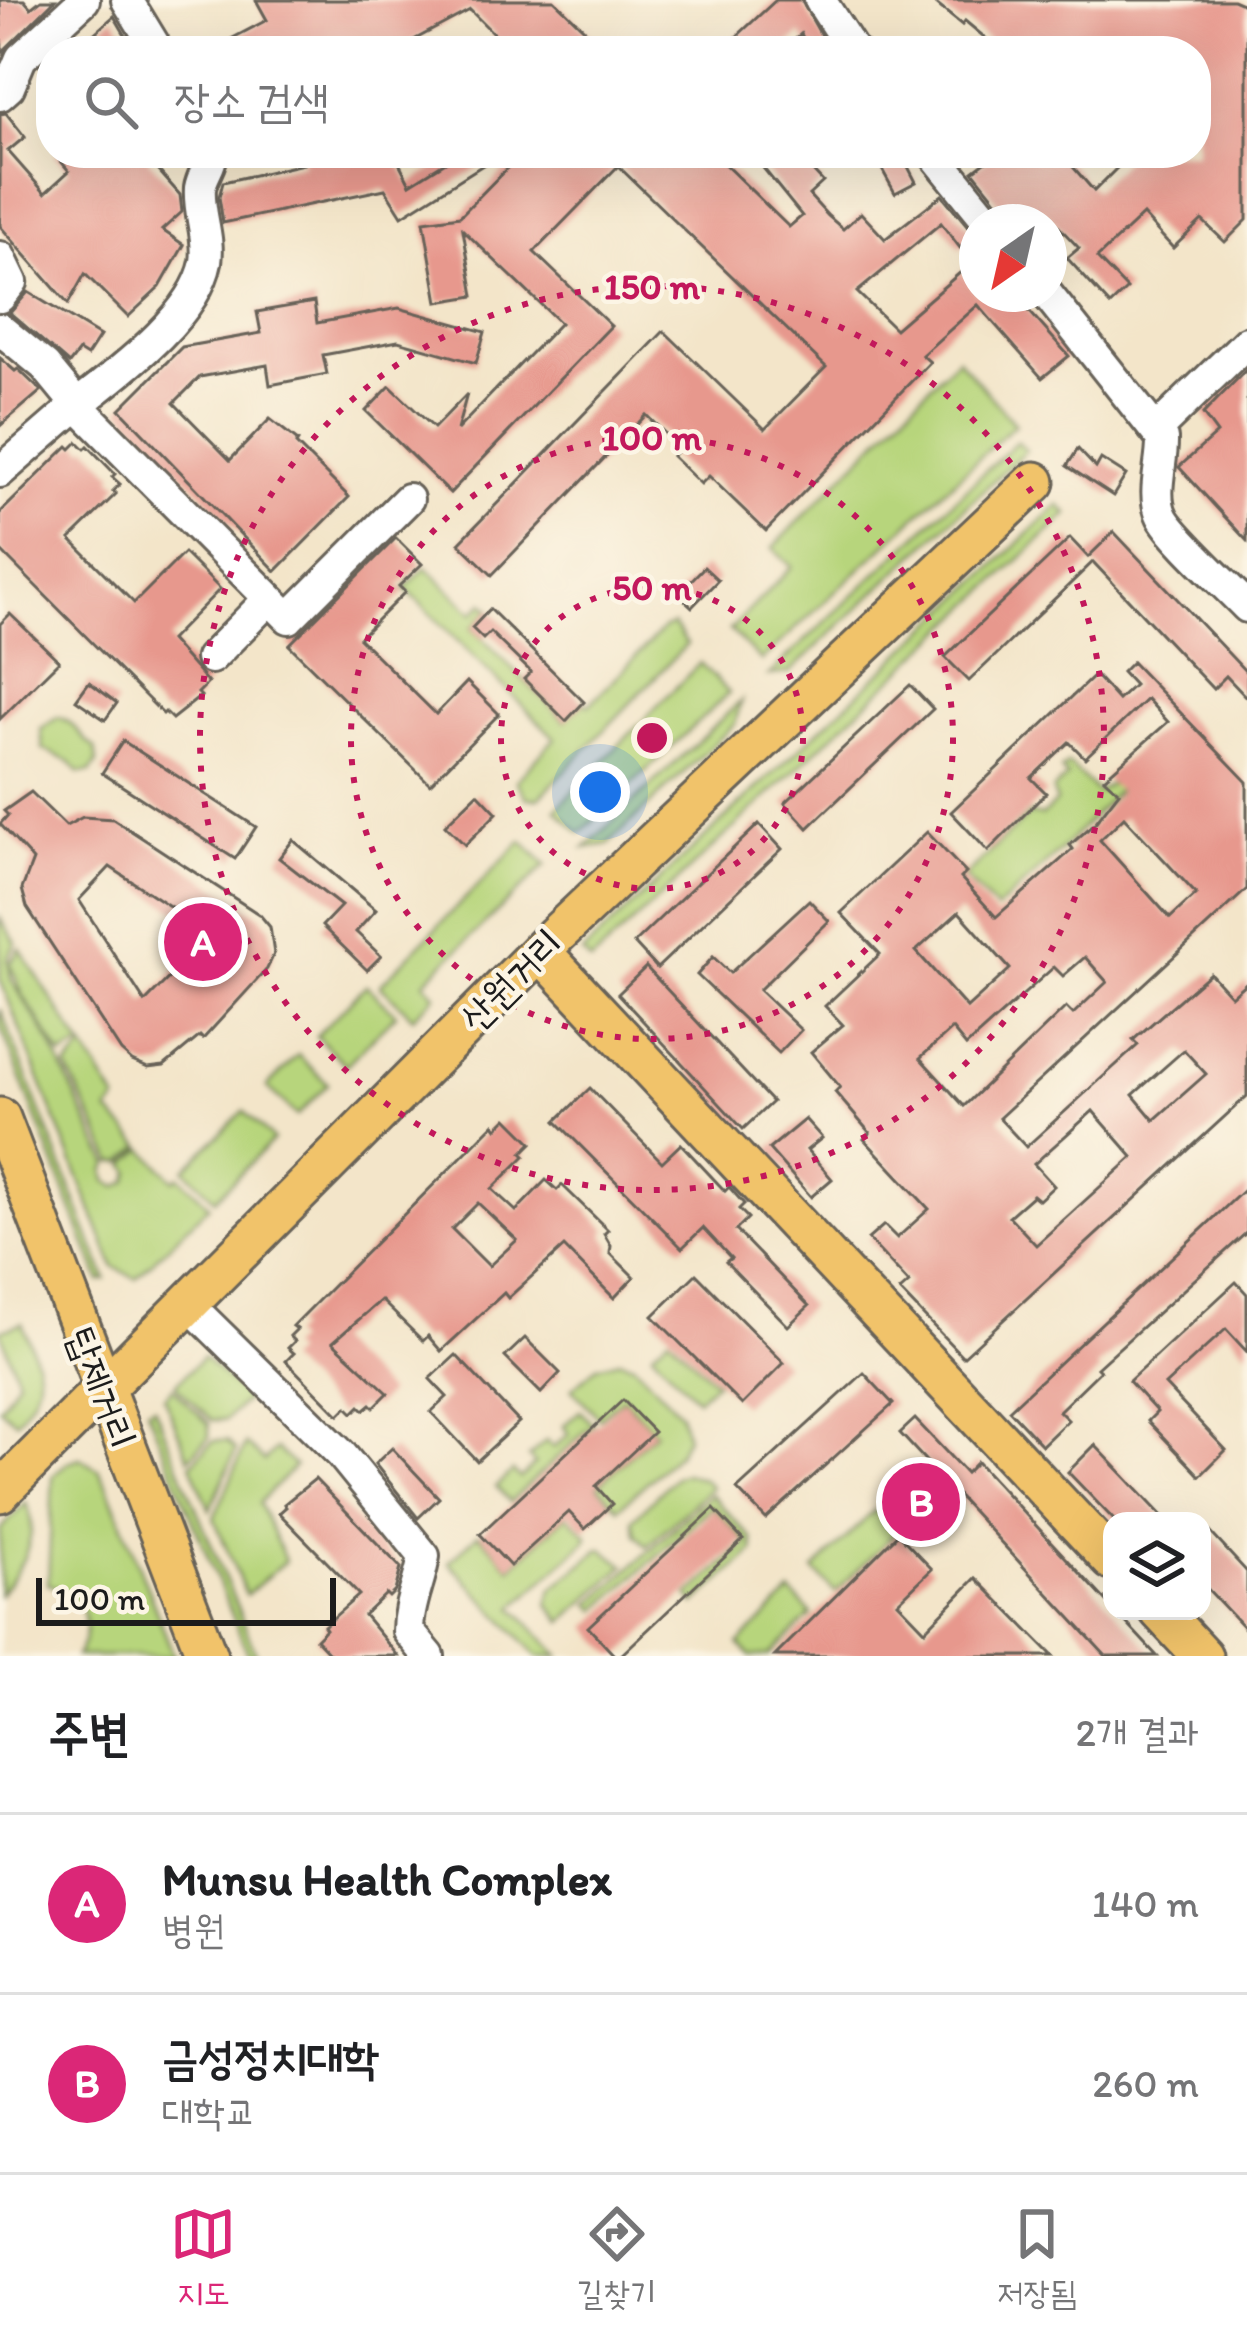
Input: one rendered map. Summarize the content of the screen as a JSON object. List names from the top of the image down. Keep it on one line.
{"streets":{"main road":["산원거리","탑제거리"]},"crossings":[["산원거리","탑제거리"]],"scale_bar":"100 m","north":"bottom left","page":{"search":"장소 검색","pins":["A","B"],"scale":"100 m","heading":["주변","2개 결과"],"list":[{"mark":"A","name":"Munsu Health Complex","note":"병원","value":"140 m"},{"mark":"B","name":"금성정치대학","note":"대학교","value":"260 m"}],"nav":["지도","길찾기","저장됨"]},"rings":["150 m","100 m","50 m"]}
